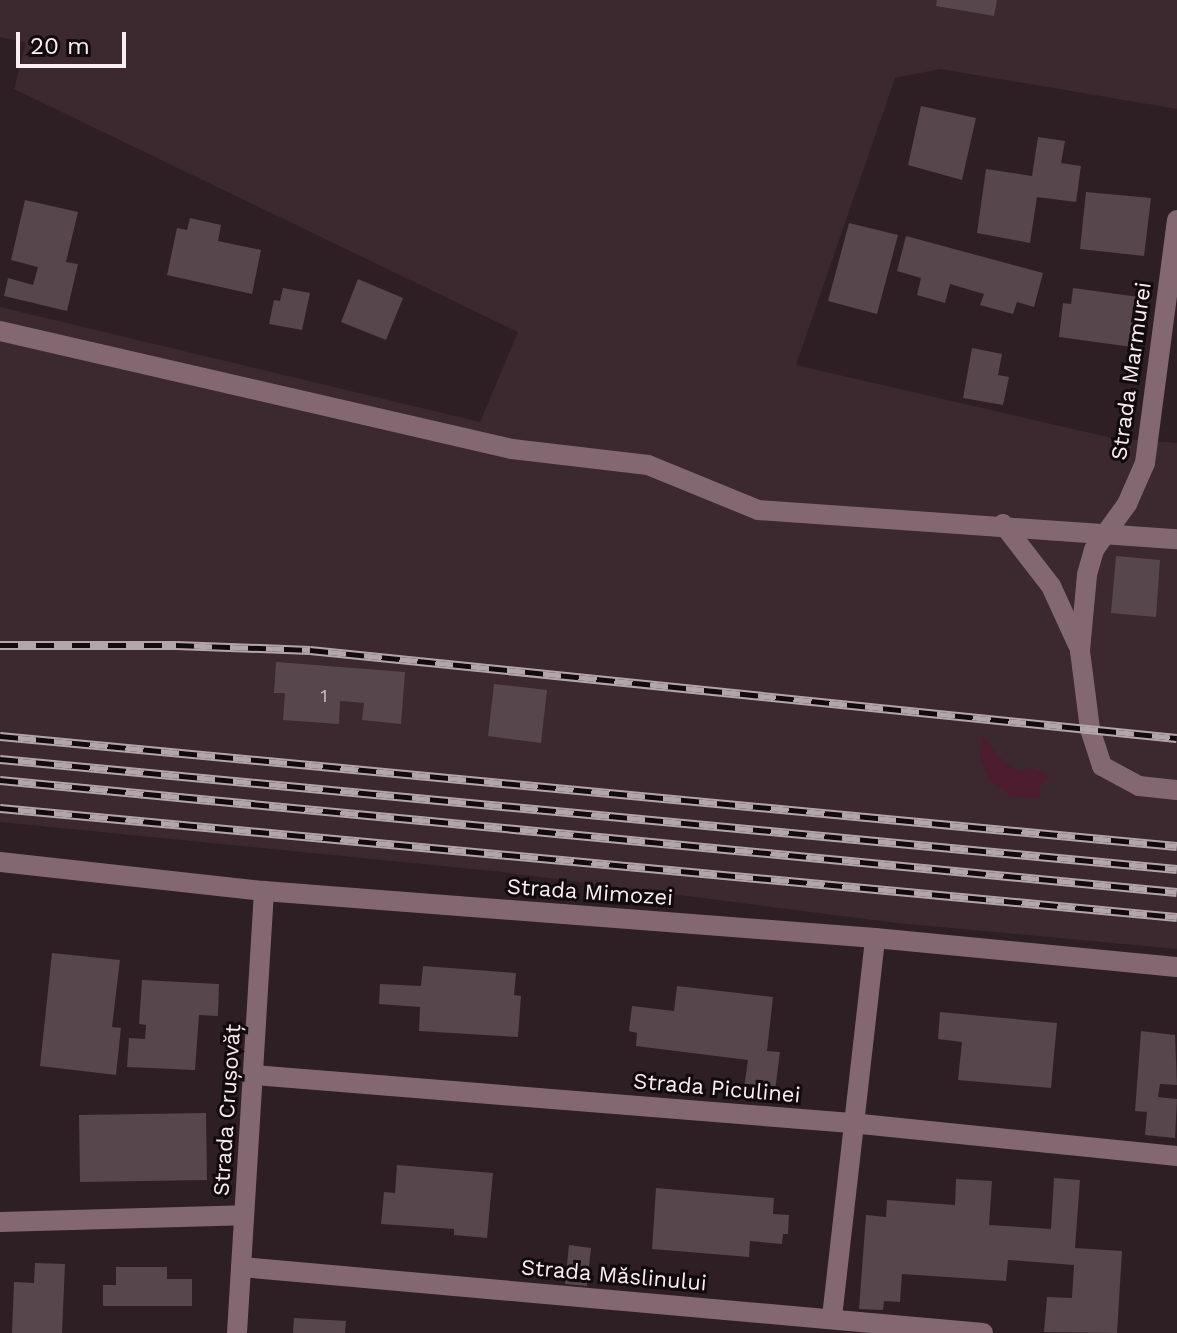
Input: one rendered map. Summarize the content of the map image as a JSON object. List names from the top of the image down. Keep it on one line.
{"streets":{"street":["Strada Marmurei","Strada Mimozei","Strada Piculinei","Strada Crușovăț","Strada Măslinului"]},"crossings":[["Strada Mimozei","Strada Crușovăț"],["Strada Piculinei","Strada Crușovăț"],["Strada Crușovăț","Strada Măslinului"]],"house_numbers":["1"],"scale_bar":"20 m"}
